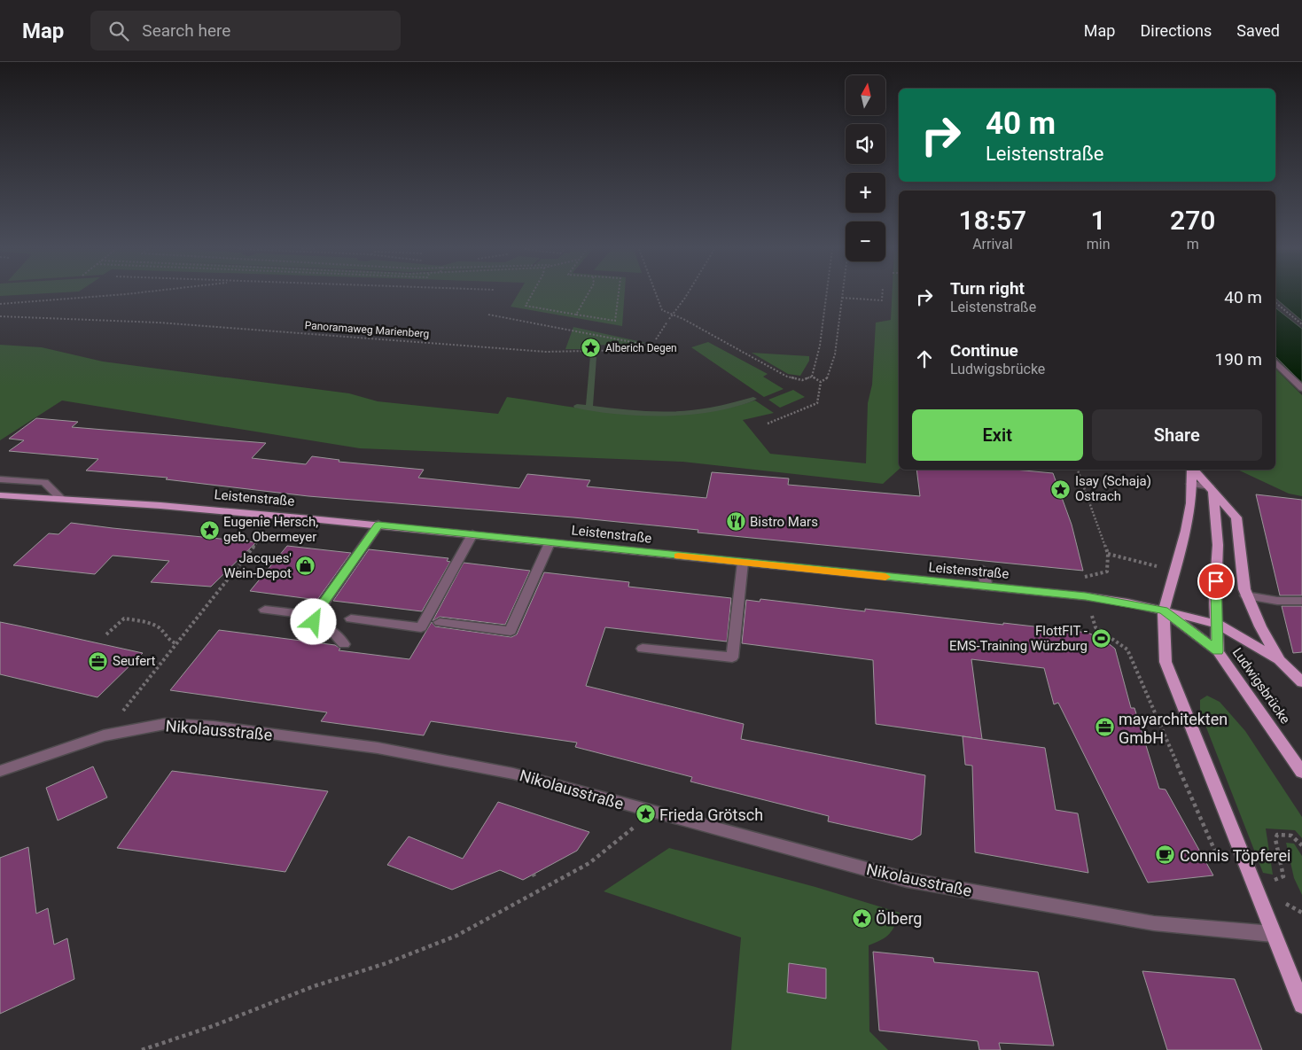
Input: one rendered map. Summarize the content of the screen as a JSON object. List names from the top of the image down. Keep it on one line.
{"streets":{"main road":["Leistenstraße","Ludwigsbrücke"],"street":["Nikolausstraße"],"path":["Panoramaweg Marienberg"]},"crossings":[["Leistenstraße","Ludwigsbrücke"]],"places":{"place":["Alberich Degen","Isay (Schaja) Ostrach","Eugenie Hersch, geb. Obermeyer","Frieda Grötsch","Ölberg"],"restaurant":["Bistro Mars"],"shop":["Jacques' Wein-Depot"],"sports":["FlottFIT - EMS-Training Würzburg"],"office":["Seufert","mayarchitekten GmbH"],"cafe":["Connis Töpferei"]},"north":"top","page":{"header":"Map","search":"Search here","nav":["Map","Directions","Saved"],"map_buttons":["+","−"],"turn":["40 m","Leistenstraße"],"eta":["18:57","Arrival","1","min","270","m"],"list":[{"name":"Turn right","note":"Leistenstraße","value":"40 m"},{"name":"Continue","note":"Ludwigsbrücke","value":"190 m"}],"buttons":["Exit","Share"]}}
